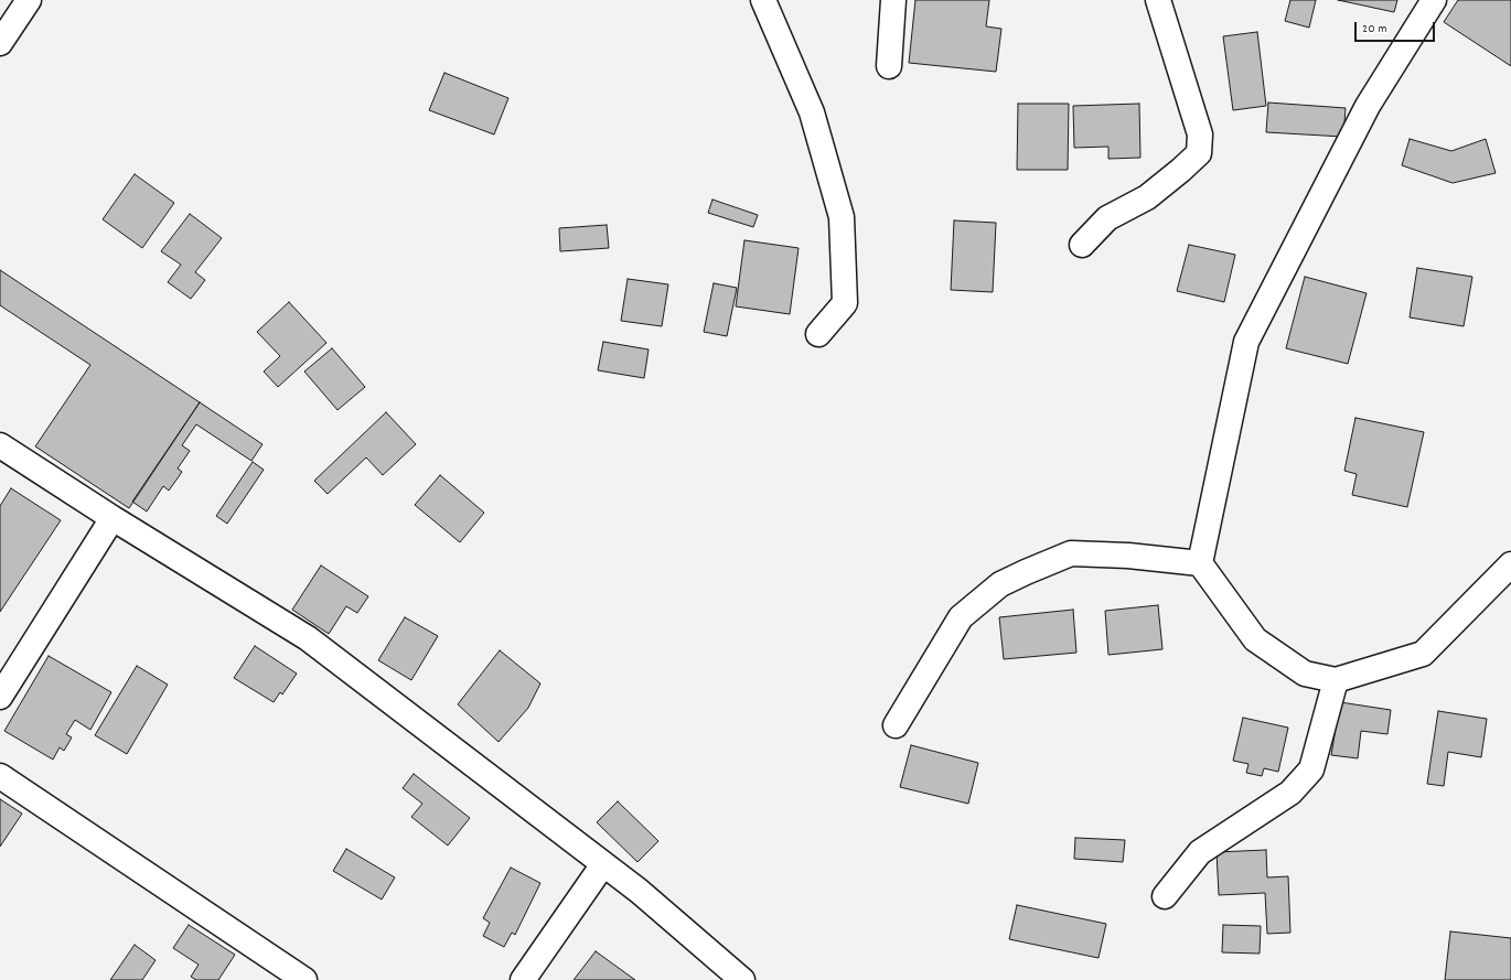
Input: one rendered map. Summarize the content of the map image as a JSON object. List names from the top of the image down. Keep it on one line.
{"scale_bar":"20 m"}
